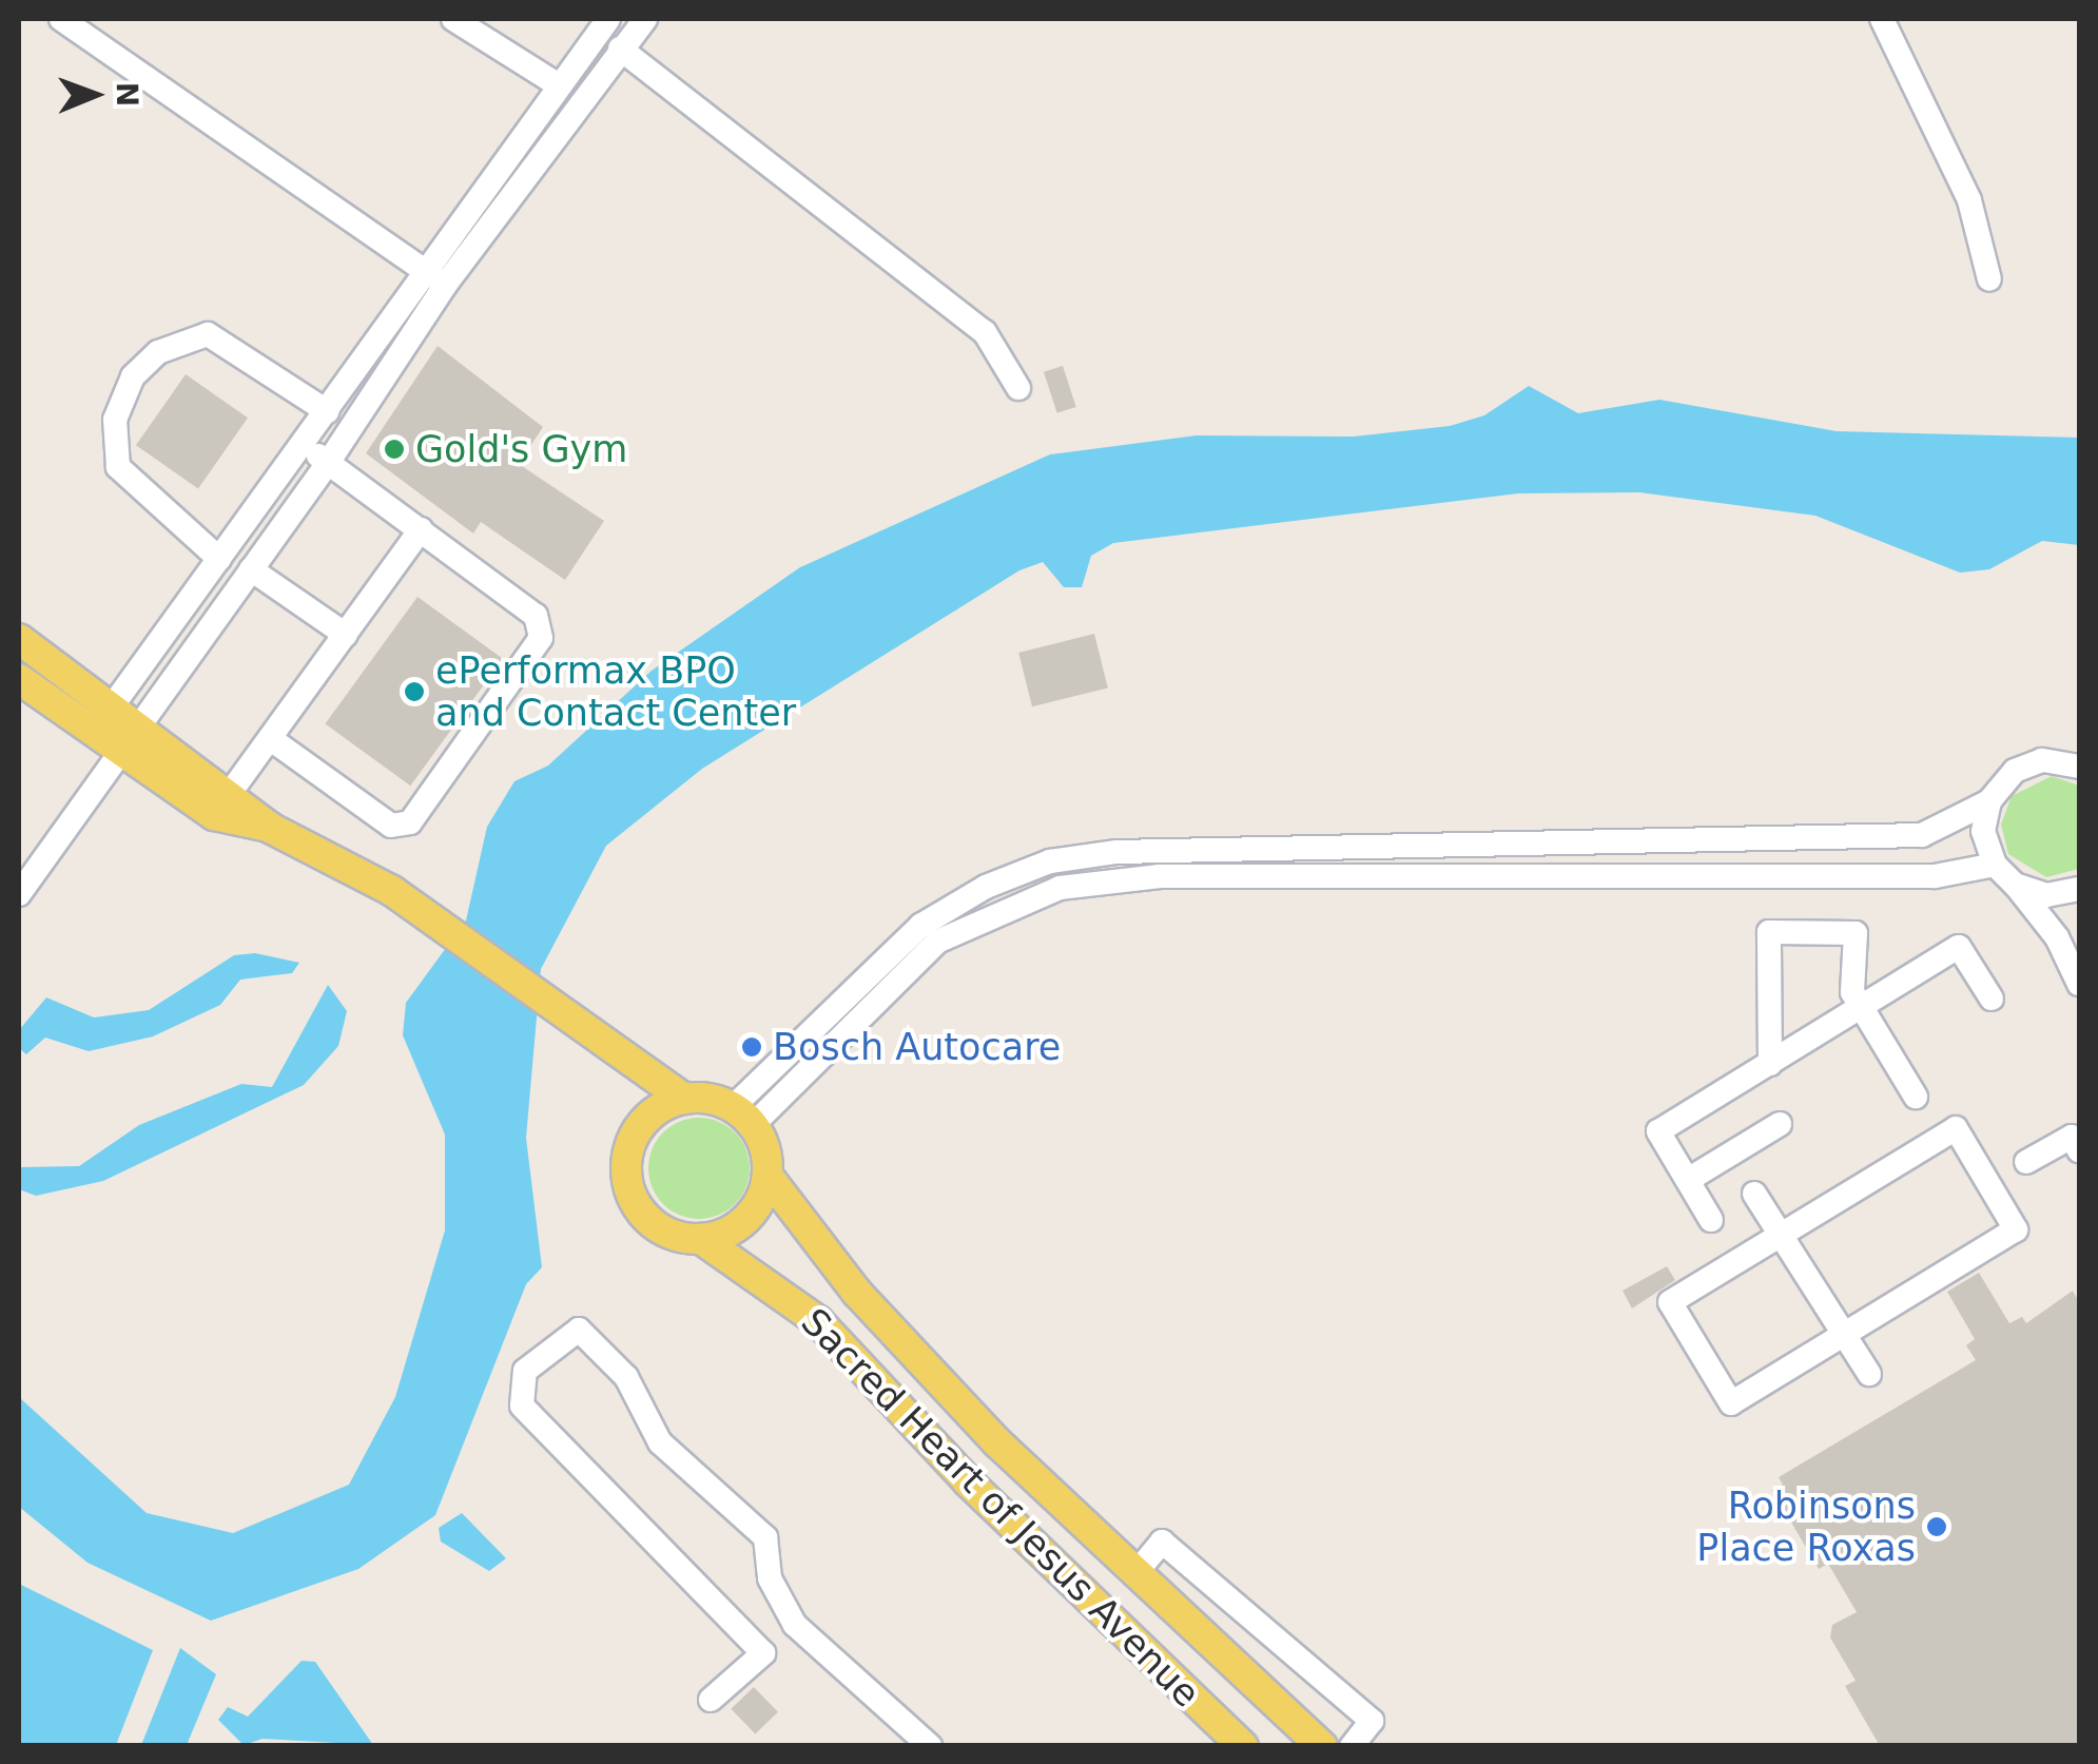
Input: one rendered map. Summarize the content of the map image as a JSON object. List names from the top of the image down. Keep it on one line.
{"streets":{"main road":["Sacred Heart of Jesus Avenue"]},"places":["Gold's Gym","ePerformax BPO and Contact Center","Bosch Autocare","Robinsons Place Roxas"],"north":"right"}
